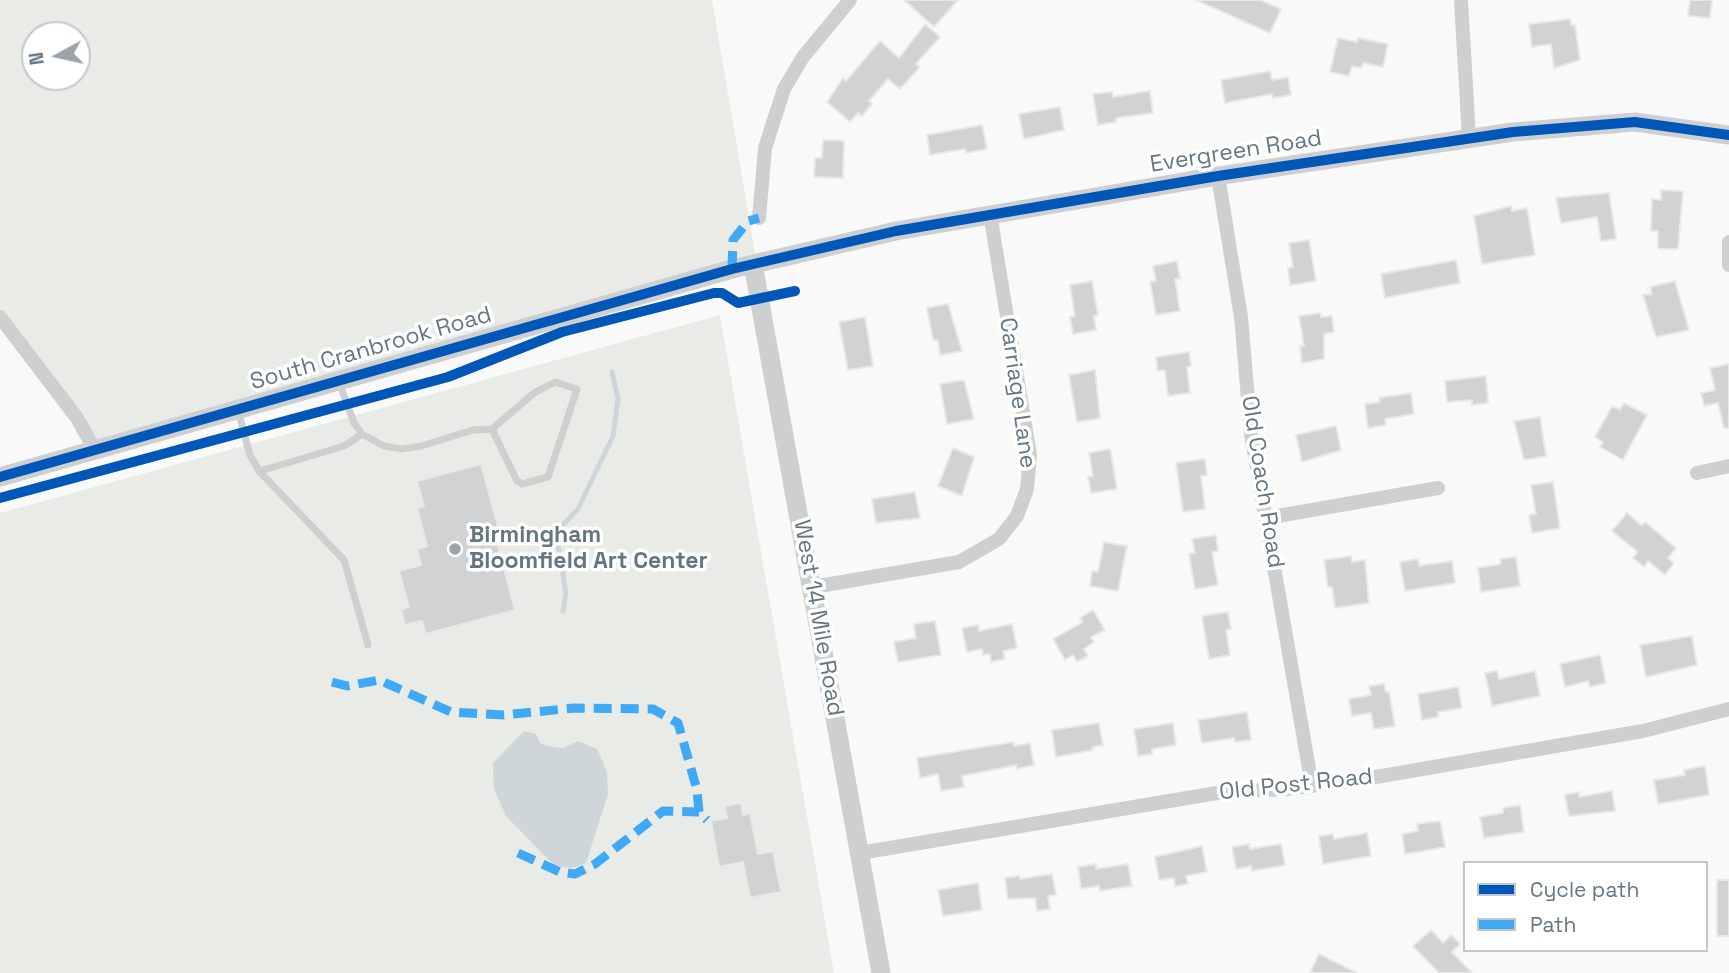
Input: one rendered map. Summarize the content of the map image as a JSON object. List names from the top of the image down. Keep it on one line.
{"streets":{"street":["Evergreen Road","South Cranbrook Road","Carriage Lane","Old Coach Road","West 14 Mile Road","Old Post Road"]},"crossings":[["Evergreen Road","South Cranbrook Road"],["Evergreen Road","Carriage Lane"],["Evergreen Road","Old Coach Road"],["Evergreen Road","West 14 Mile Road"],["South Cranbrook Road","West 14 Mile Road"],["Carriage Lane","West 14 Mile Road"],["Old Coach Road","Old Post Road"],["West 14 Mile Road","Old Post Road"]],"places":["Birmingham Bloomfield Art Center"],"legend":["Cycle path","Path"],"north":"left"}
